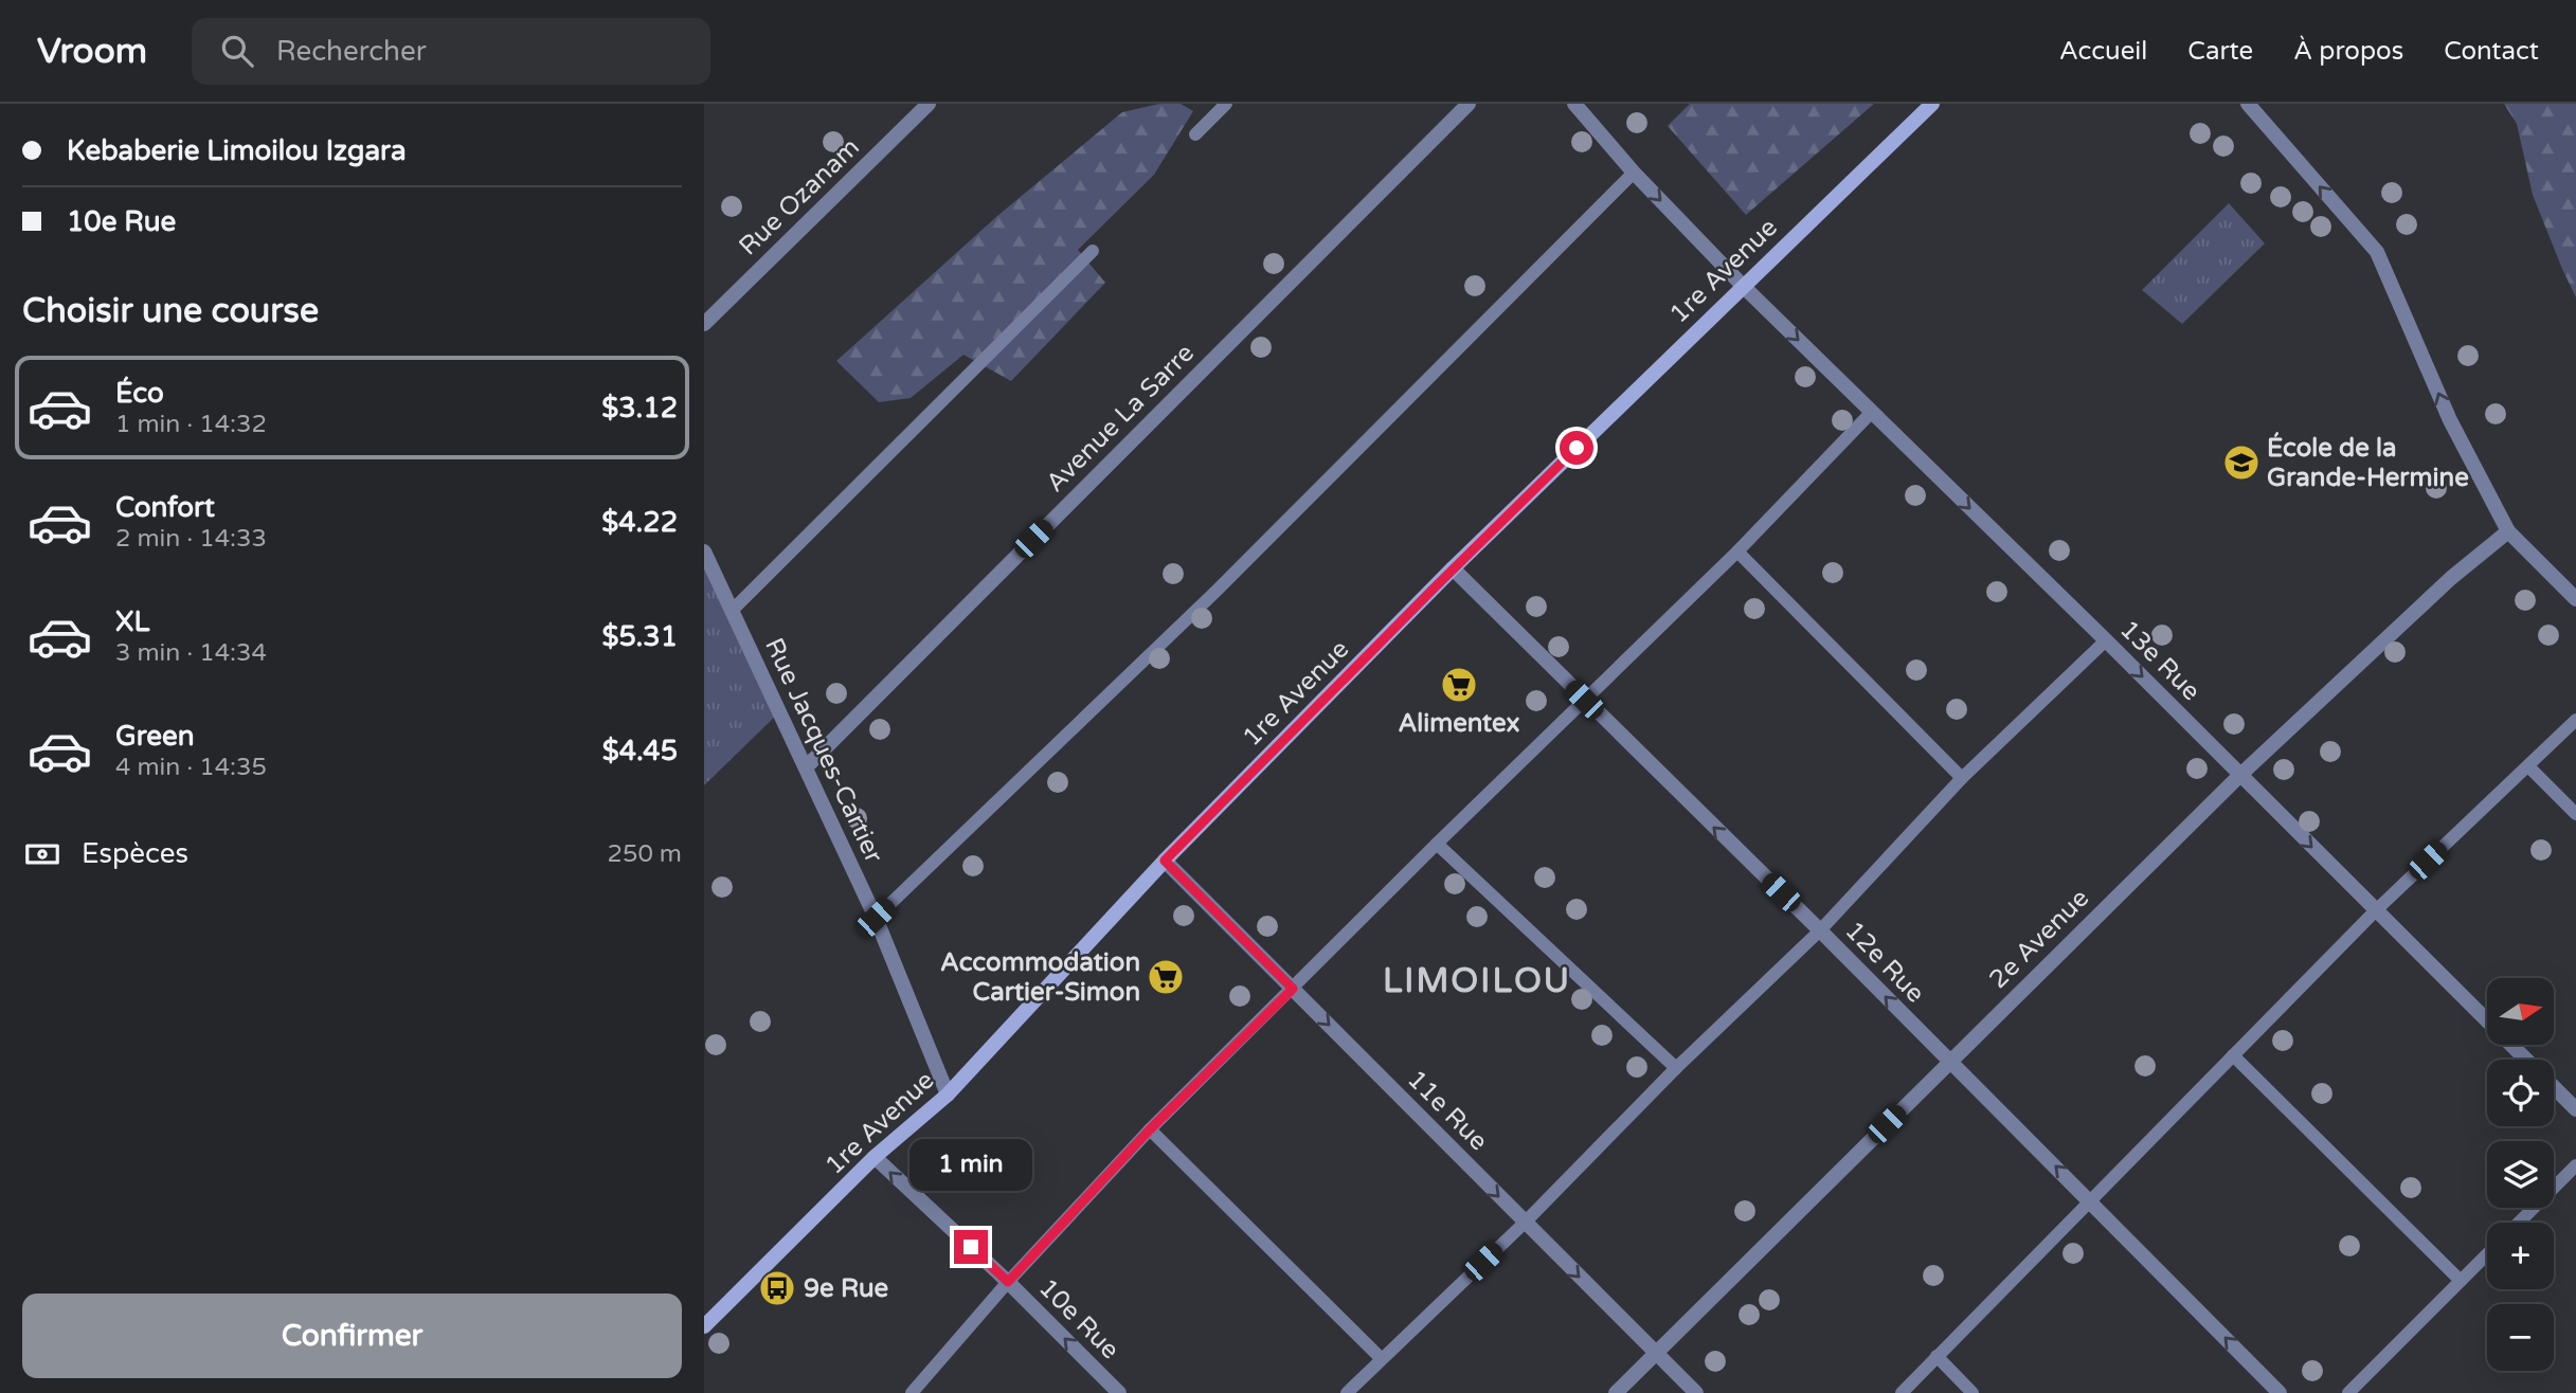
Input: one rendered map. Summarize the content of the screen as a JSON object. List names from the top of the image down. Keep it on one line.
{"streets":{"street":["Rue Ozanam","1re Avenue","Avenue La Sarre","13e Rue","Rue Jacques-Cartier","2e Avenue","12e Rue","11e Rue","10e Rue"]},"crossings":[["1re Avenue","13e Rue"],["1re Avenue","Rue Jacques-Cartier"],["1re Avenue","12e Rue"],["1re Avenue","11e Rue"],["1re Avenue","10e Rue"],["Avenue La Sarre","Rue Jacques-Cartier"],["13e Rue","2e Avenue"],["2e Avenue","12e Rue"],["2e Avenue","11e Rue"]],"one_way":["13e Rue","12e Rue","11e Rue","10e Rue"],"districts":["LIMOILOU"],"places":{"school or university":["École de la Grande-Hermine"],"supermarket":["Alimentex","Accommodation Cartier-Simon"],"bus stop":["9e Rue"]},"north":"right","page":{"header":"Vroom","search":"Rechercher","nav":["Accueil","Carte","À propos","Contact"],"banner":["Kebaberie Limoilou Izgara","10e Rue"],"heading":"Choisir une course","list":[{"name":"Éco","note":"1 min · 14:32","value":"$3.12"},{"name":"Confort","note":"2 min · 14:33","value":"$4.22"},{"name":"XL","note":"3 min · 14:34","value":"$5.31"},{"name":"Green","note":"4 min · 14:35","value":"$4.45"}],"pay":["Espèces","250 m"],"map_buttons":["+","−"],"bubble":"1 min","buttons":"Confirmer"}}
